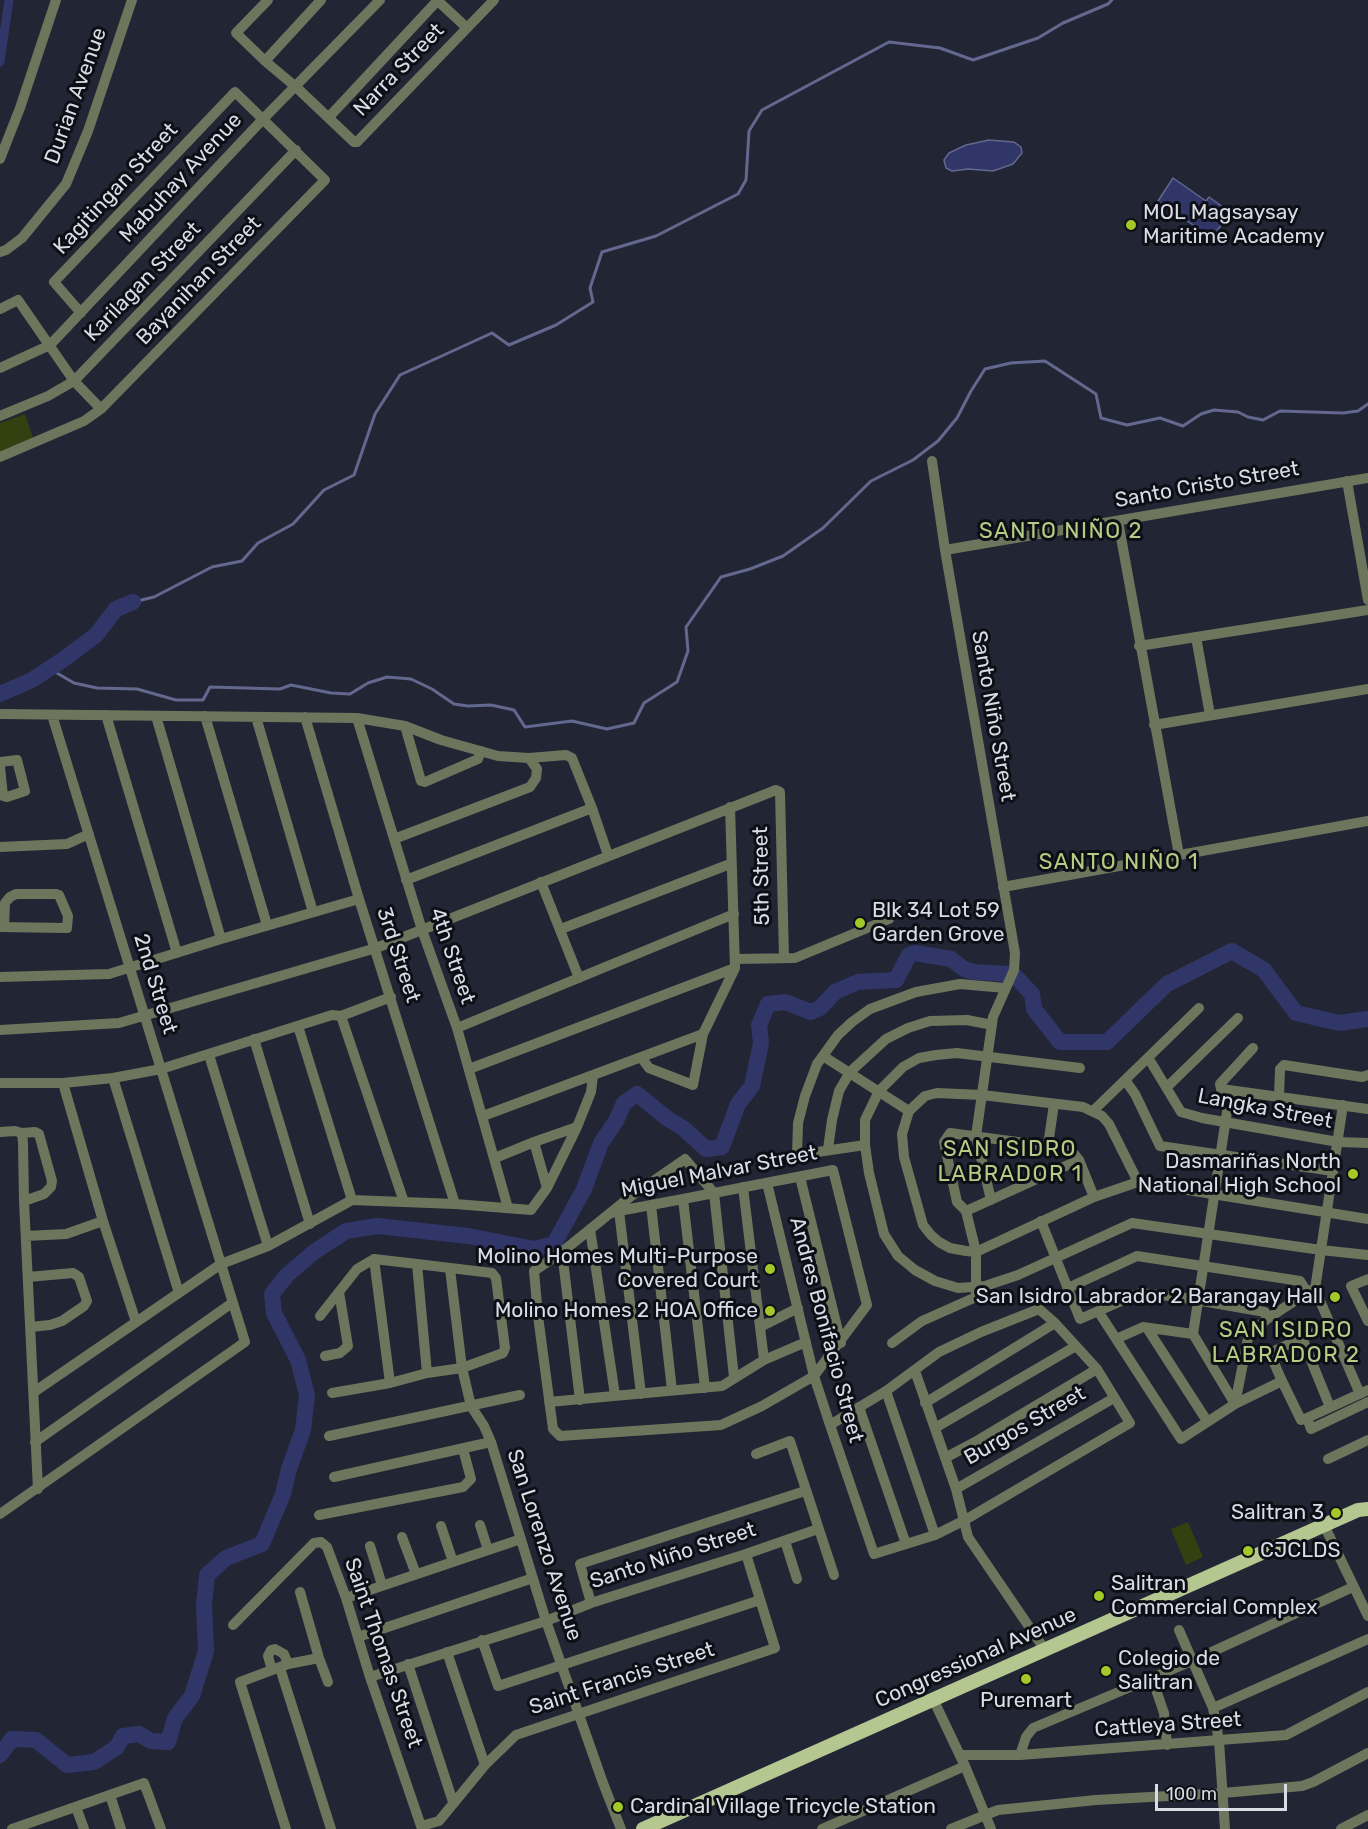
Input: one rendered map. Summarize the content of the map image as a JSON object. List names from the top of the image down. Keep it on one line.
{"streets":{"main road":["Congressional Avenue"],"street":["Narra Street","Durian Avenue","Mabuhay Avenue","Kagitingan Street","Bayanihan Street","Karilagan Street","Santo Cristo Street","Santo Niño Street","5th Street","3rd Street","4th Street","2nd Street","Langka Street","Miguel Malvar Street","Andres Bonifacio Street","Burgos Street","San Lorenzo Avenue","Saint Thomas Street","Saint Francis Street","Cattleya Street"]},"crossings":[["Mabuhay Avenue","Kagitingan Street"],["Bayanihan Street","Karilagan Street"],["Santo Cristo Street","Santo Niño Street"],["Santo Niño Street","San Lorenzo Avenue"],["Santo Niño Street","Saint Thomas Street"],["Santo Niño Street","Saint Francis Street"],["Miguel Malvar Street","Andres Bonifacio Street"],["San Lorenzo Avenue","Saint Francis Street"],["Saint Thomas Street","Saint Francis Street"]],"districts":["SANTO NIÑO 2","SANTO NIÑO 1","SAN ISIDRO LABRADOR 1","SAN ISIDRO LABRADOR 2"],"places":["MOL Magsaysay Maritime Academy","Blk 34 Lot 59 Garden Grove","Dasmariñas North National High School","Molino Homes Multi-Purpose Covered Court","San Isidro Labrador 2 Barangay Hall","Molino Homes 2 HOA Office","Salitran 3","CJCLDS","Salitran Commercial Complex","Colegio de Salitran","Puremart","Cardinal Village Tricycle Station"],"scale_bar":"100 m"}
